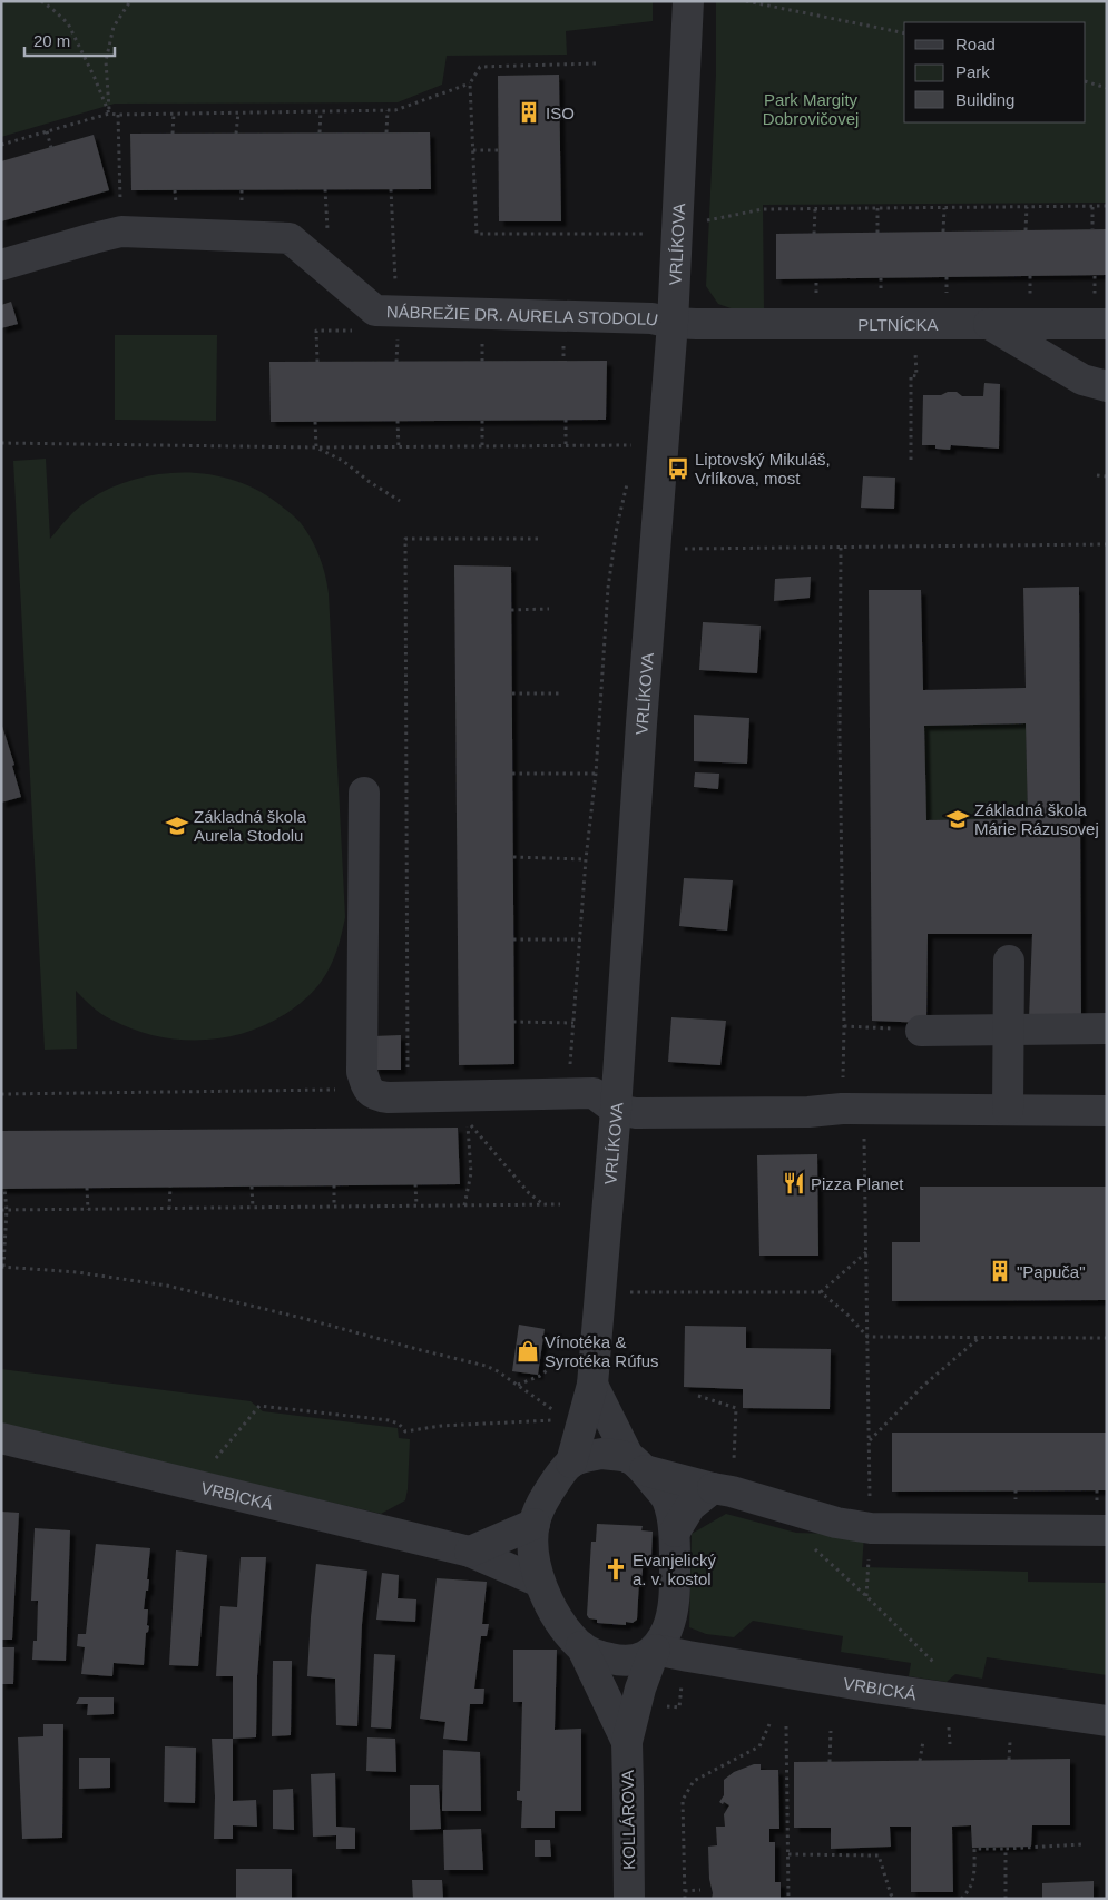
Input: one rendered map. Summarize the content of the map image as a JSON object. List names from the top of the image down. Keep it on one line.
{"streets":{"street":["VRLÍKOVA","NÁBREŽIE DR. AURELA STODOLU","PLTNÍCKA","VRBICKÁ","KOLLÁROVA"]},"crossings":[["VRLÍKOVA","NÁBREŽIE DR. AURELA STODOLU"],["VRLÍKOVA","PLTNÍCKA"],["VRLÍKOVA","VRBICKÁ"],["VRLÍKOVA","KOLLÁROVA"],["NÁBREŽIE DR. AURELA STODOLU","PLTNÍCKA"],["VRBICKÁ","KOLLÁROVA"]],"parks":["Park Margity Dobrovičovej"],"places":{"building":["ISO","\"Papuča\""],"bus stop":["Liptovský Mikuláš, Vrlíkova, most"],"school or university":["Základná škola Márie Rázusovej","Základná škola Aurela Stodolu"],"restaurant":["Pizza Planet"],"shop":["Vínotéka & Syrotéka Rúfus"],"church":["Evanjelický a. v. kostol"]},"legend":["Road","Park","Building"],"scale_bar":"20 m"}
